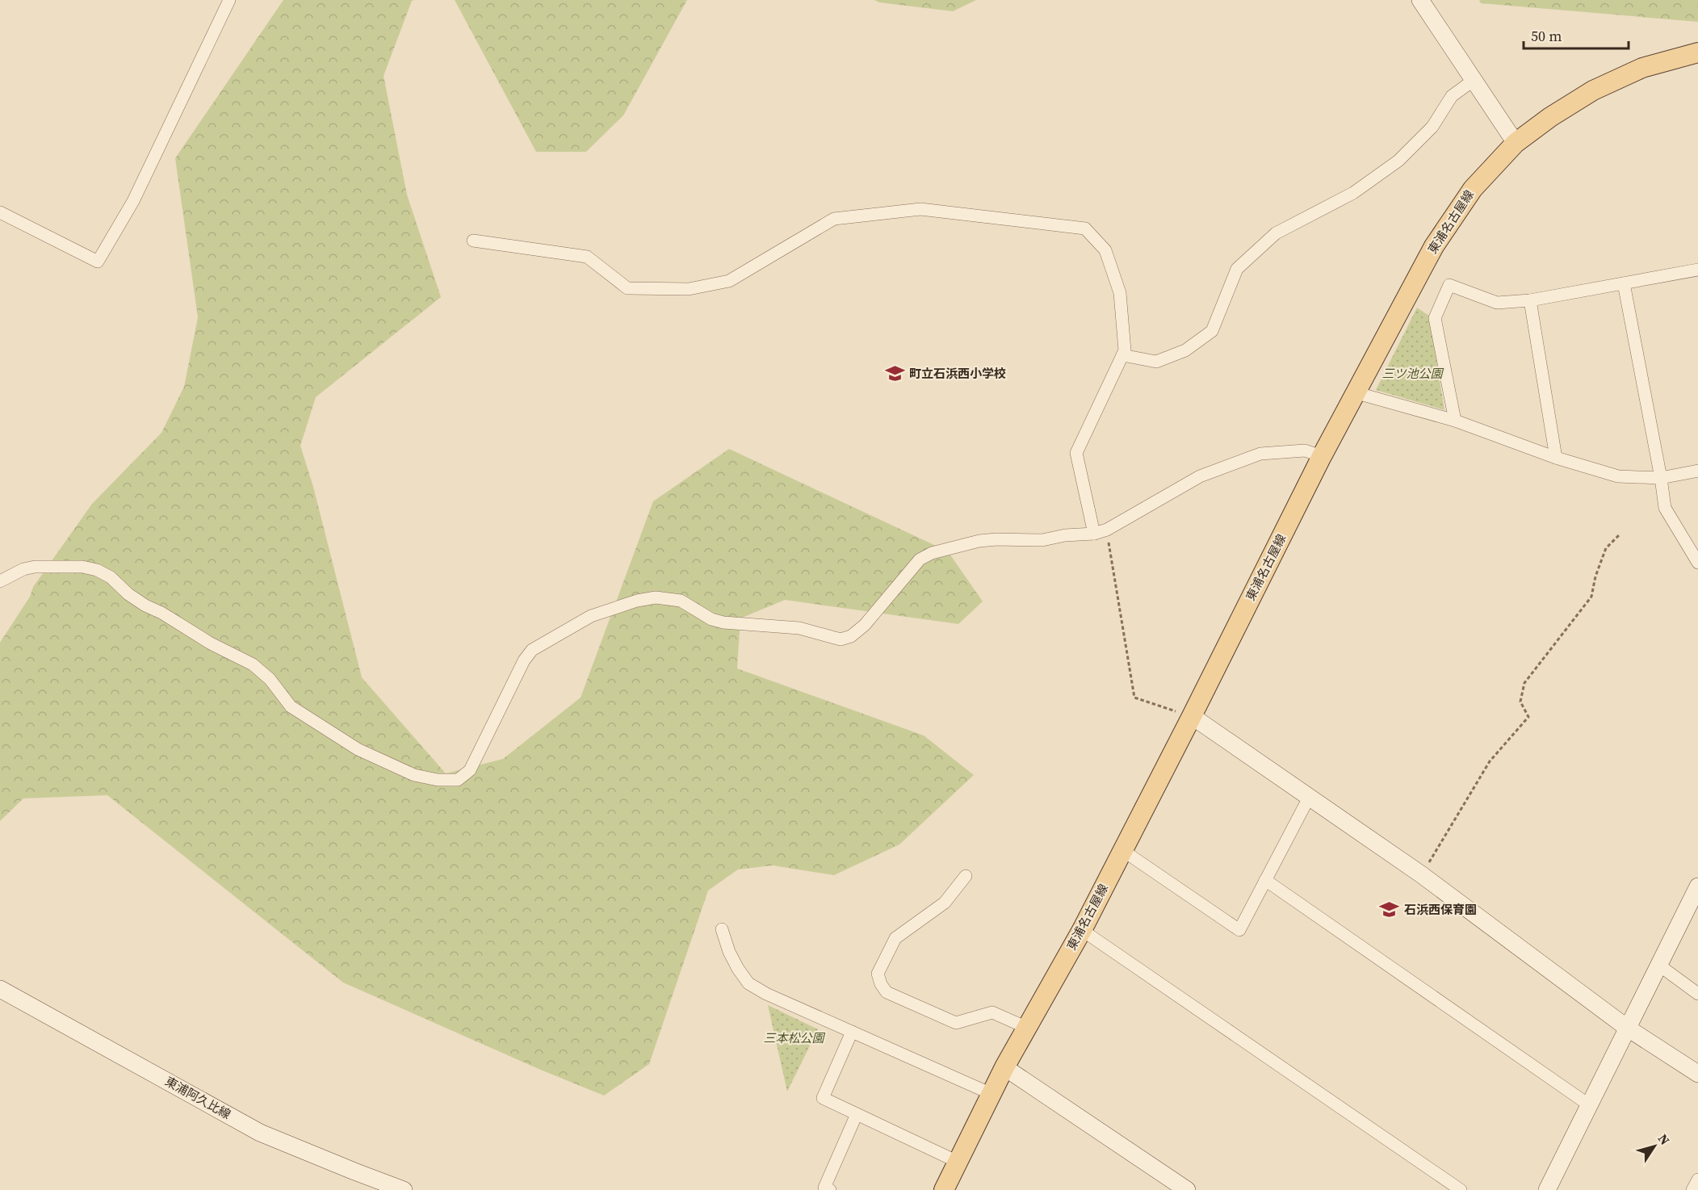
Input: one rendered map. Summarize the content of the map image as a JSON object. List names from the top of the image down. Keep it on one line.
{"streets":{"main road":["東浦名古屋線"],"street":["東浦阿久比線"]},"parks":["三ツ池公園","三本松公園"],"places":{"school or university":["町立石浜西小学校","石浜西保育園"]},"scale_bar":"50 m","north":"top right"}
